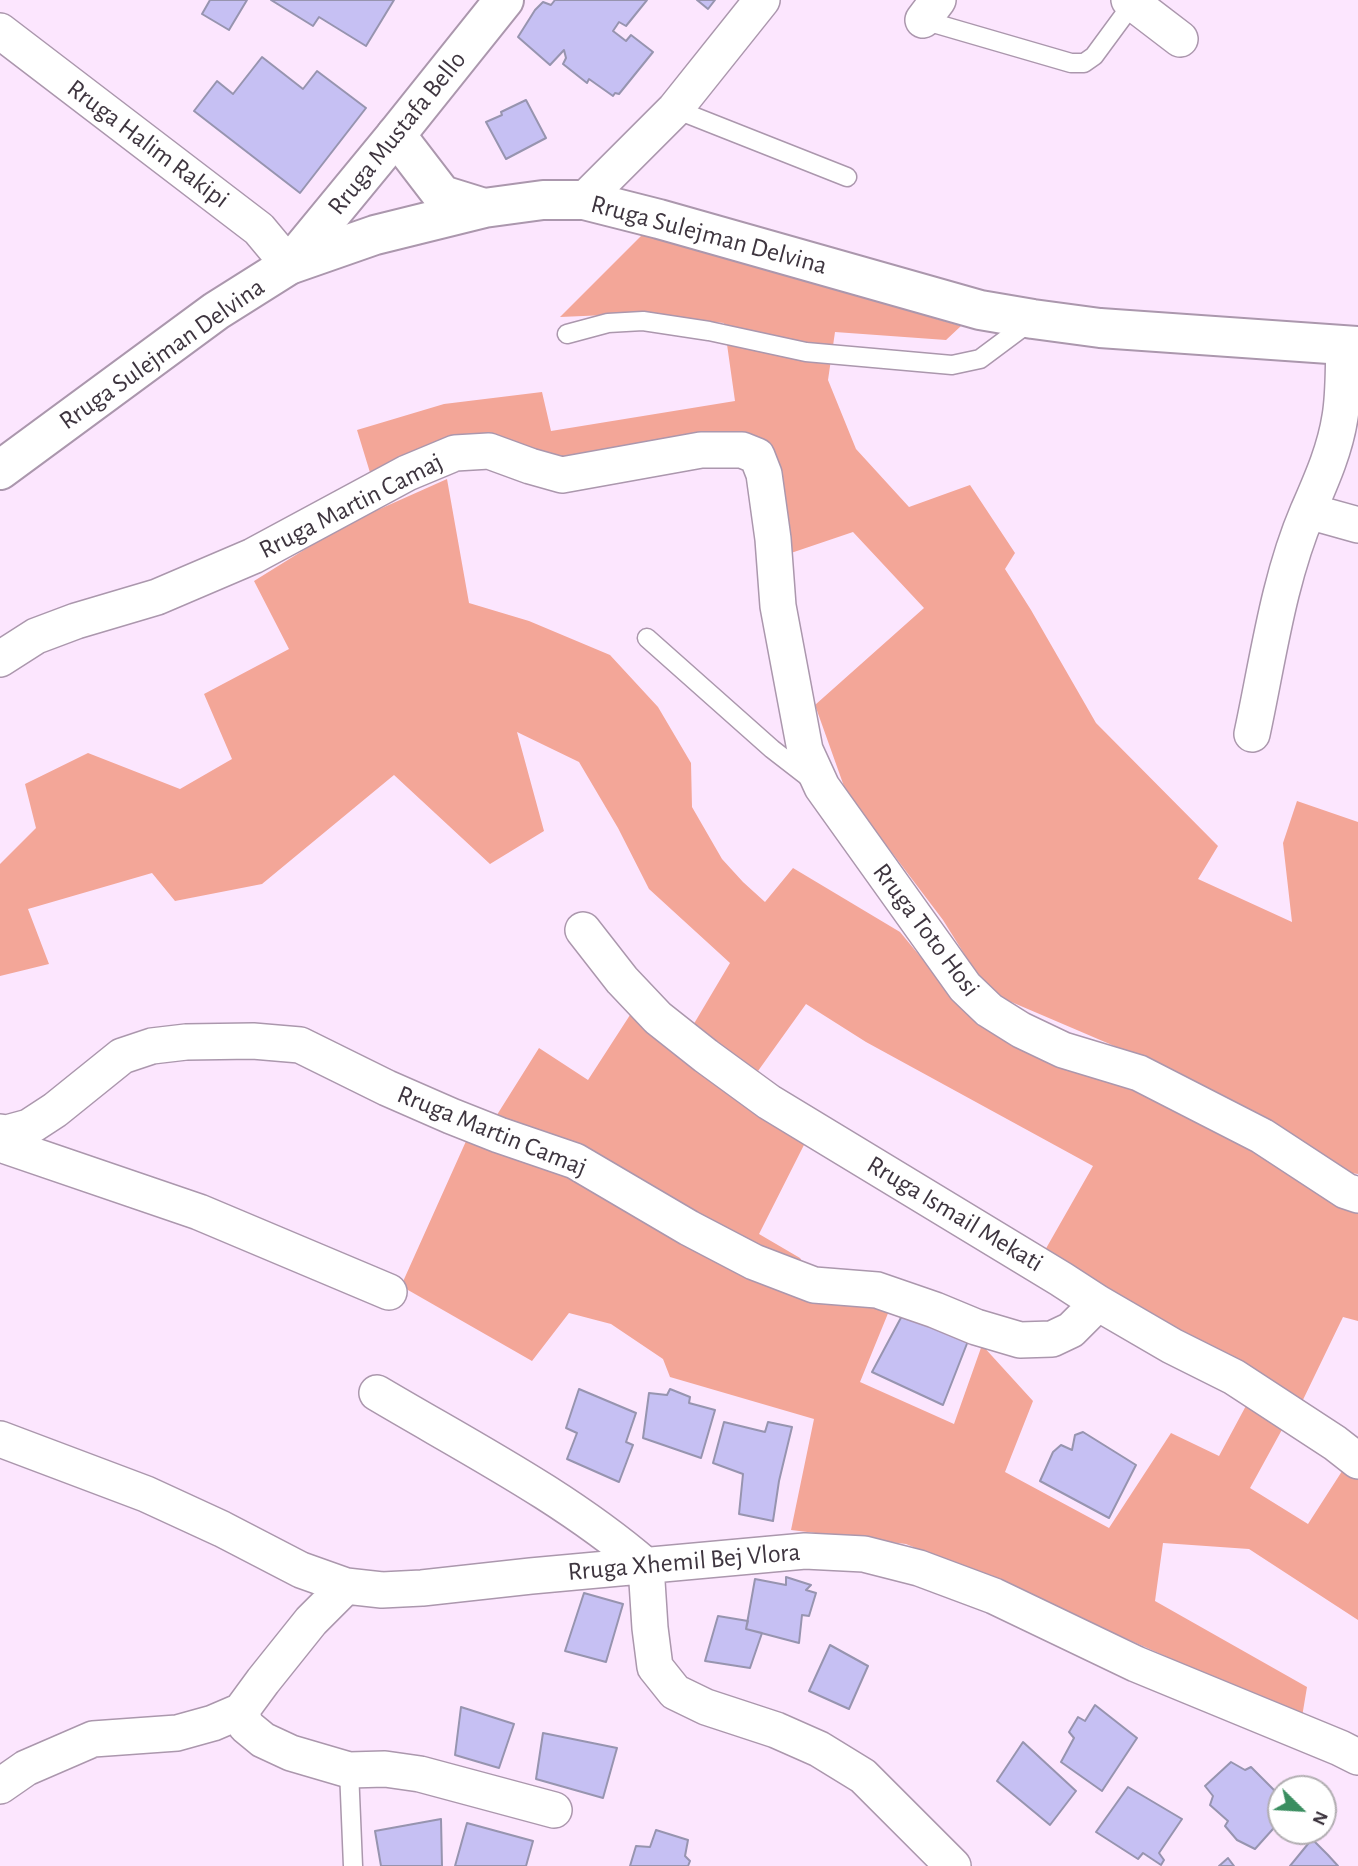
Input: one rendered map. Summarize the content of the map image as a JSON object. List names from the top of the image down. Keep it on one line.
{"streets":{"main road":["Rruga Mustafa Bello","Rruga Sulejman Delvina"],"street":["Rruga Halim Rakipi","Rruga Martin Camaj","Rruga Toto Hosi","Rruga Ismail Mekati","Rruga Xhemil Bej Vlora"]},"crossings":[["Rruga Mustafa Bello","Rruga Halim Rakipi"],["Rruga Mustafa Bello","Rruga Sulejman Delvina"],["Rruga Halim Rakipi","Rruga Sulejman Delvina"],["Rruga Martin Camaj","Rruga Toto Hosi"],["Rruga Martin Camaj","Rruga Ismail Mekati"]],"north":"bottom right"}
